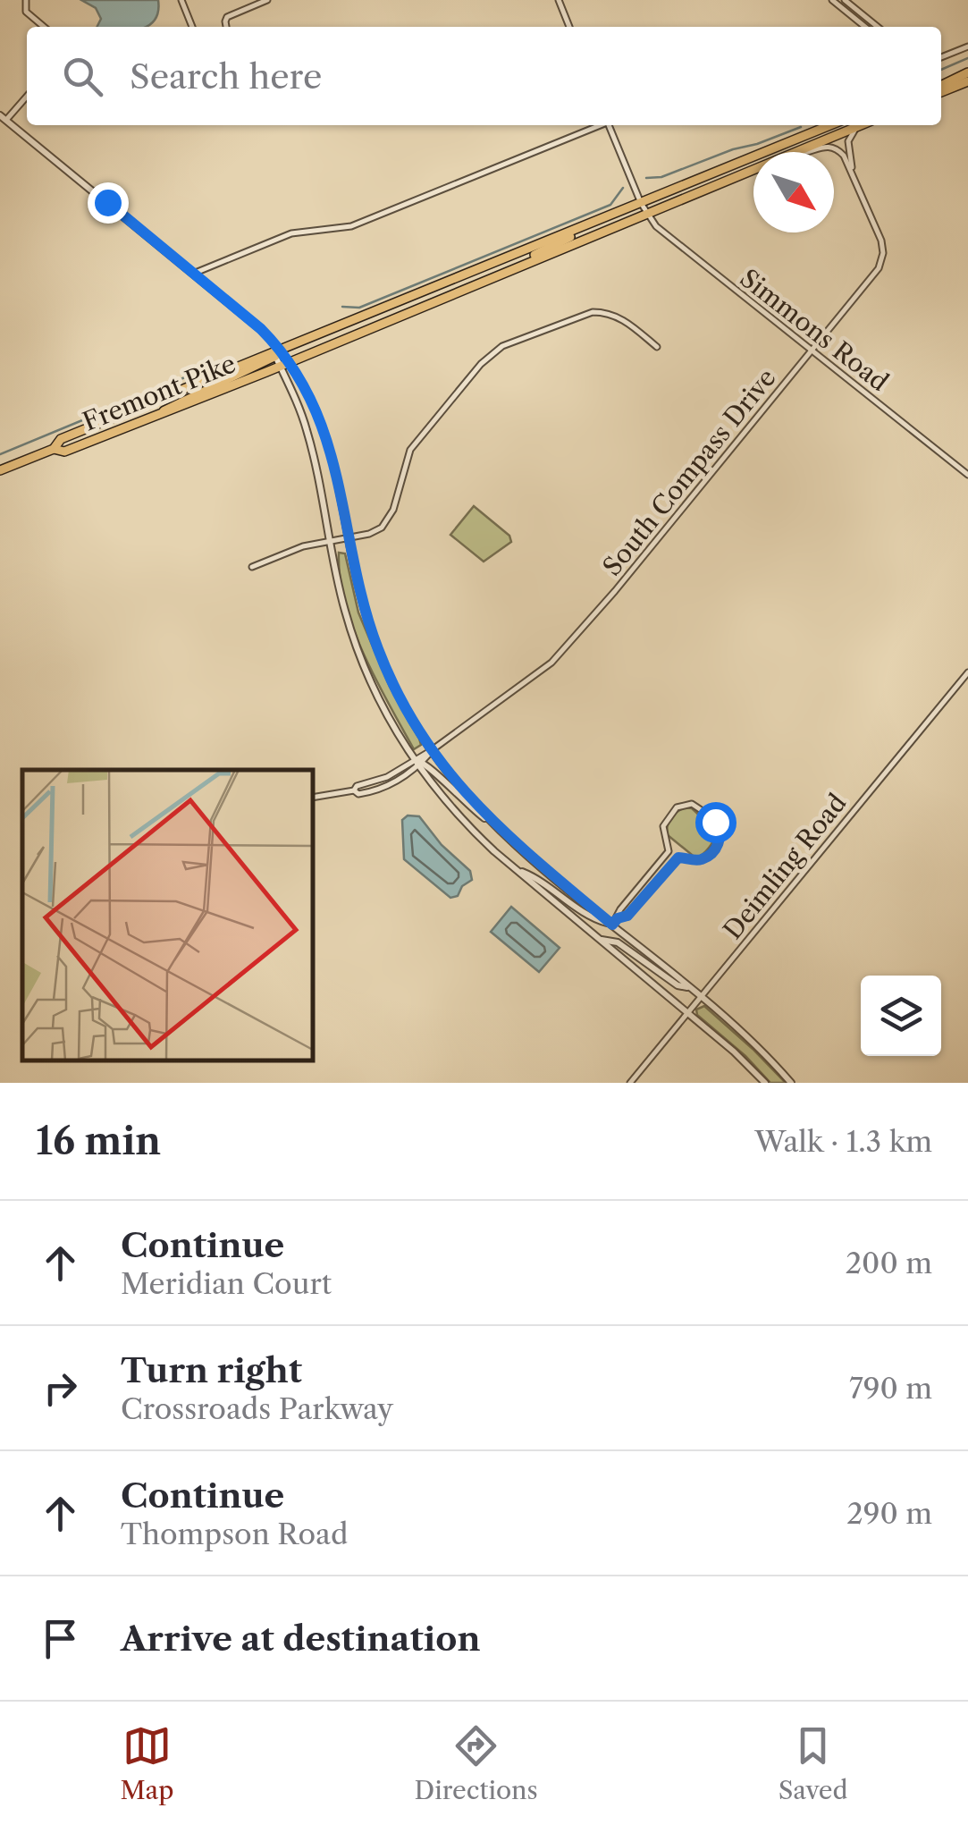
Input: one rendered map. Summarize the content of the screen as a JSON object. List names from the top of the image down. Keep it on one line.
{"streets":{"highway":["Fremont Pike"],"street":["Simmons Road","South Compass Drive","Deimling Road"]},"crossings":[["Simmons Road","Fremont Pike"],["Simmons Road","South Compass Drive"]],"north":"bottom right","page":{"search":"Search here","heading":["16 min","Walk · 1.3 km"],"list":[["Continue","Meridian Court","200 m"],["Turn right","Crossroads Parkway","790 m"],["Continue","Thompson Road","290 m"],"Arrive at destination"],"nav":["Map","Directions","Saved"]}}
